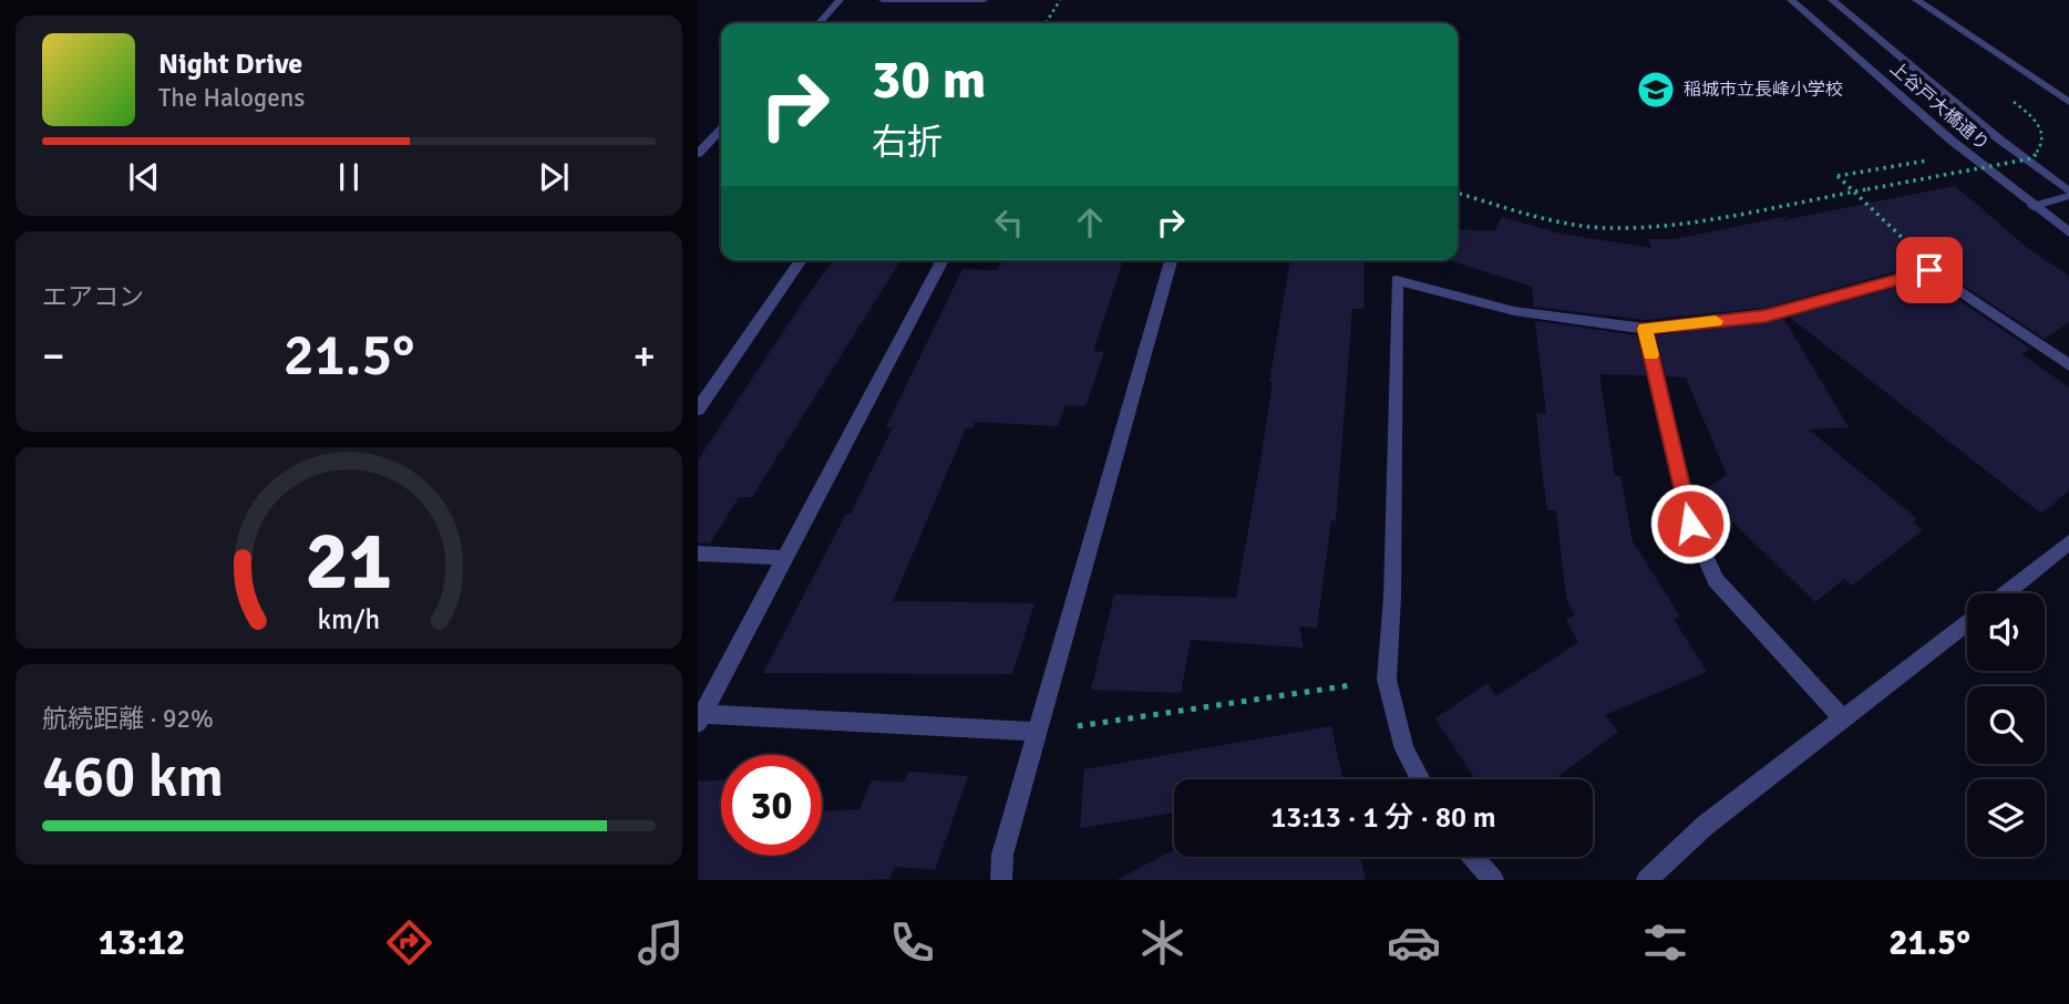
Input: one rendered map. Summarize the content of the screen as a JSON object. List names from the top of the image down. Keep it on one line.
{"streets":{"street":["上谷戸大橋通り"]},"places":{"school or university":["稲城市立長峰小学校"]},"page":{"turn":["30 m","右折"],"song":["Night Drive","The Halogens"],"tile":["エアコン",["航続距離 · 92%","460 km"]],"heat":["−","21.5°","+"],"limit":"30","trip":"13:13 · 1 分 · 80 m","tabs":["13:12","21.5°"],"gauge":["21","km/h"]}}
